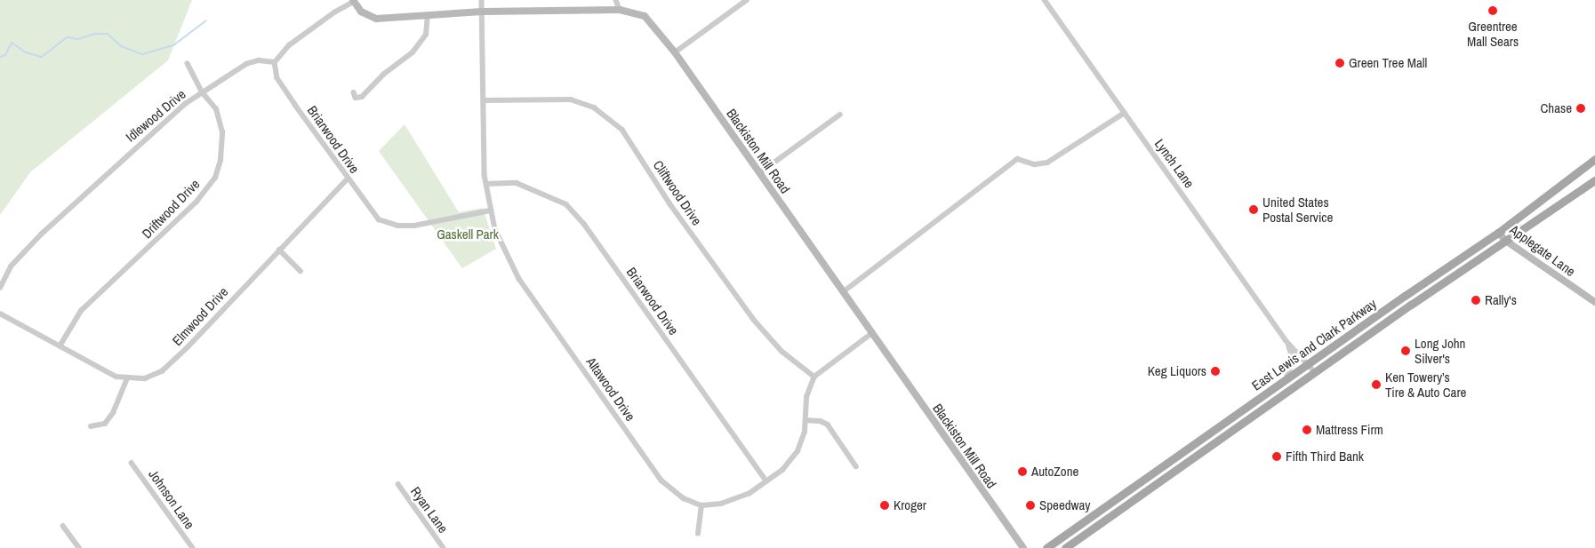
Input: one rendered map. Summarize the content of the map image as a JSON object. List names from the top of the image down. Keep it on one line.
{"streets":{"main road":["Blackiston Mill Road","Applegate Lane","East Lewis and Clark Parkway"],"street":["Idlewood Drive","Briarwood Drive","Lynch Lane","Cliftwood Drive","Driftwood Drive","Elmwood Drive","Altawood Drive","Johnson Lane","Ryan Lane"]},"crossings":[["Idlewood Drive","Briarwood Drive"],["Idlewood Drive","Driftwood Drive"],["Briarwood Drive","Elmwood Drive"],["Briarwood Drive","Altawood Drive"],["Blackiston Mill Road","Altawood Drive"],["Lynch Lane","East Lewis and Clark Parkway"],["Cliftwood Drive","Altawood Drive"],["Driftwood Drive","Elmwood Drive"],["Applegate Lane","East Lewis and Clark Parkway"]],"parks":["Gaskell Park"],"places":["Greentree Mall Sears","Green Tree Mall","Chase","United States Postal Service","Rally's","Long John Silver's","Keg Liquors","Ken Towery’s Tire & Auto Care","Mattress Firm","Fifth Third Bank","AutoZone","Kroger","Speedway"]}
